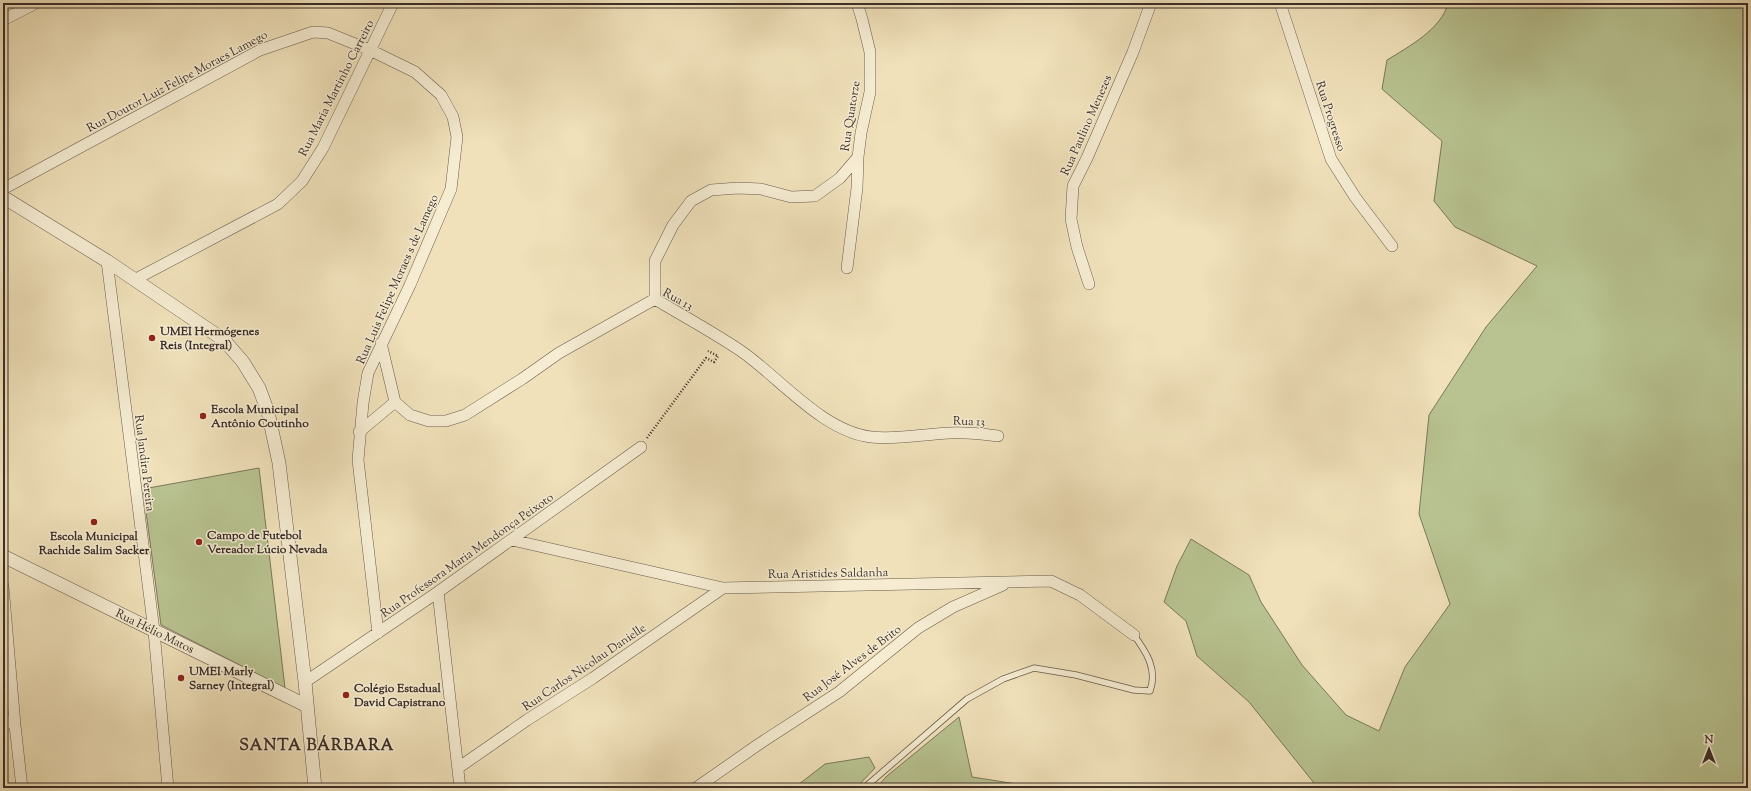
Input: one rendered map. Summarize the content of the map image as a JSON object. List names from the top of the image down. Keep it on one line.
{"streets":{"street":["Rua Doutor Luiz Felipe Moraes Lamego","Rua Maria Martinho Carreiro","Rua Quatorze","Rua Progresso","Rua Paulino Menezes","Rua Luis Felipe Moraes s de Lamego","Rua 13","Rua Jandira Pereira","Rua Professora Maria Mendonça Peixoto","Rua Aristides Saldanha","Rua Hélio Matos","Rua José Alves de Brito","Rua Carlos Nicolau Danielle"]},"crossings":[["Rua Doutor Luiz Felipe Moraes Lamego","Rua Maria Martinho Carreiro"],["Rua Doutor Luiz Felipe Moraes Lamego","Rua Luis Felipe Moraes s de Lamego"],["Rua Maria Martinho Carreiro","Rua Luis Felipe Moraes s de Lamego"],["Rua Quatorze","Rua 13"],["Rua Luis Felipe Moraes s de Lamego","Rua Professora Maria Mendonça Peixoto"],["Rua Jandira Pereira","Rua Hélio Matos"],["Rua Professora Maria Mendonça Peixoto","Rua Aristides Saldanha"],["Rua Aristides Saldanha","Rua José Alves de Brito"],["Rua Aristides Saldanha","Rua Carlos Nicolau Danielle"]],"districts":["SANTA BÁRBARA"],"places":["UMEI Hermógenes Reis (Integral)","Escola Municipal Antônio Coutinho","Escola Municipal Rachide Salim Sacker","Campo de Futebol Vereador Lúcio Nevada","UMEI Marly Sarney (Integral)","Colégio Estadual David Capistrano"],"north":"top"}
